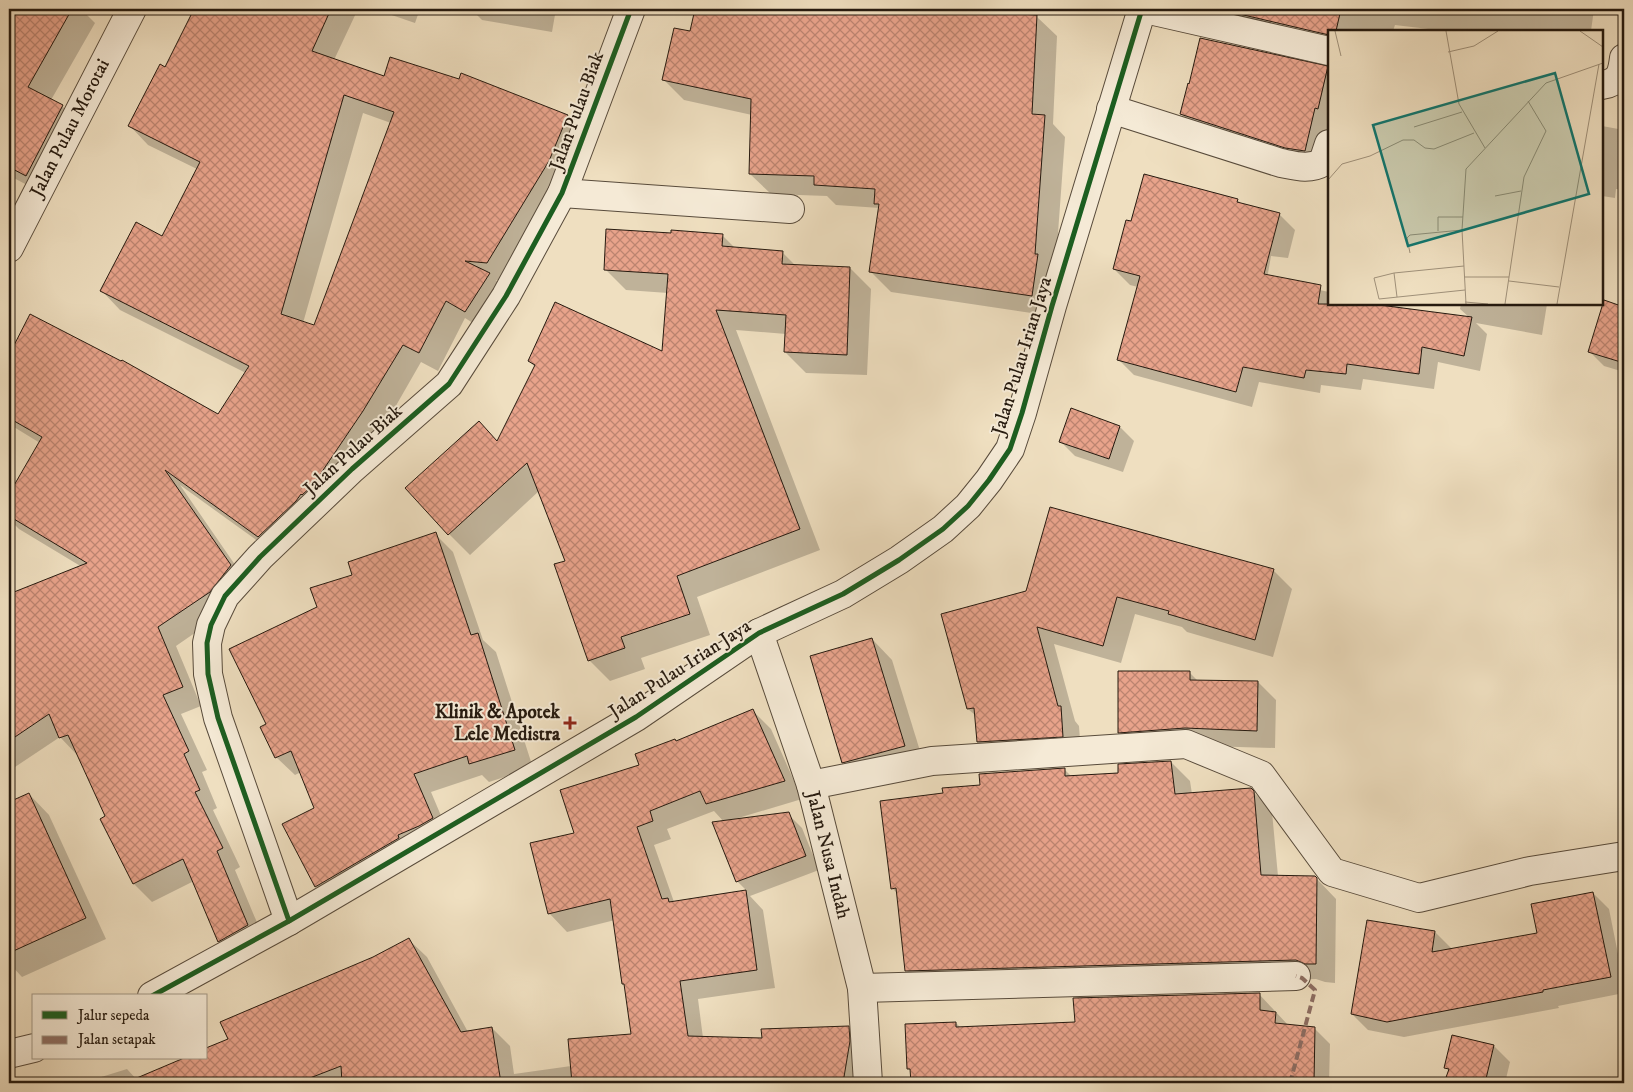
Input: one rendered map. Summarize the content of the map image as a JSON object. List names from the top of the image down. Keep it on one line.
{"streets":{"street":["Jalan Pulau Biak","Jalan Pulau Morotai","Jalan Pulau Irian Jaya","Jalan Nusa Indah"]},"crossings":[["Jalan Pulau Biak","Jalan Pulau Irian Jaya"],["Jalan Pulau Irian Jaya","Jalan Nusa Indah"]],"places":{"health":["Klinik & Apotek Lele Medistra"]},"legend":["Jalur sepeda","Jalan setapak"]}
